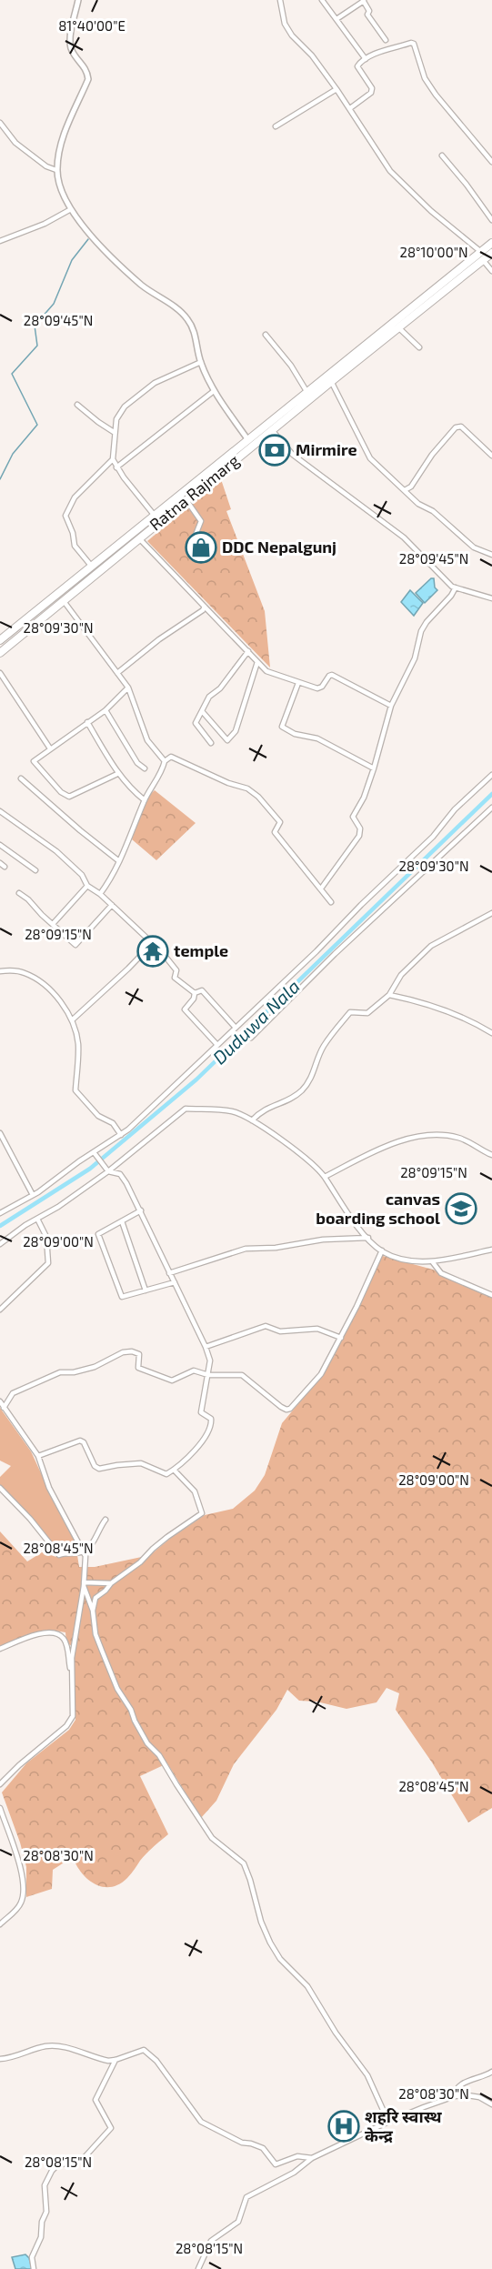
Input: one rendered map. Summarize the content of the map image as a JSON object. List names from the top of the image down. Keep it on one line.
{"streets":{"highway":["Ratna Rajmarg"]},"water":["Duduwa Nala"],"places":{"bank":["Mirmire"],"shop":["DDC Nepalgunj"],"temple":["temple"],"school or university":["canvas boarding school"],"hospital":["शहरि स्वास्थ केन्द्र"]},"coordinates":["81°40'00\"E","28°10'00\"N","28°09'45\"N","28°09'30\"N","28°09'15\"N","28°09'00\"N","28°08'45\"N","28°08'30\"N","28°08'15\"N"]}
